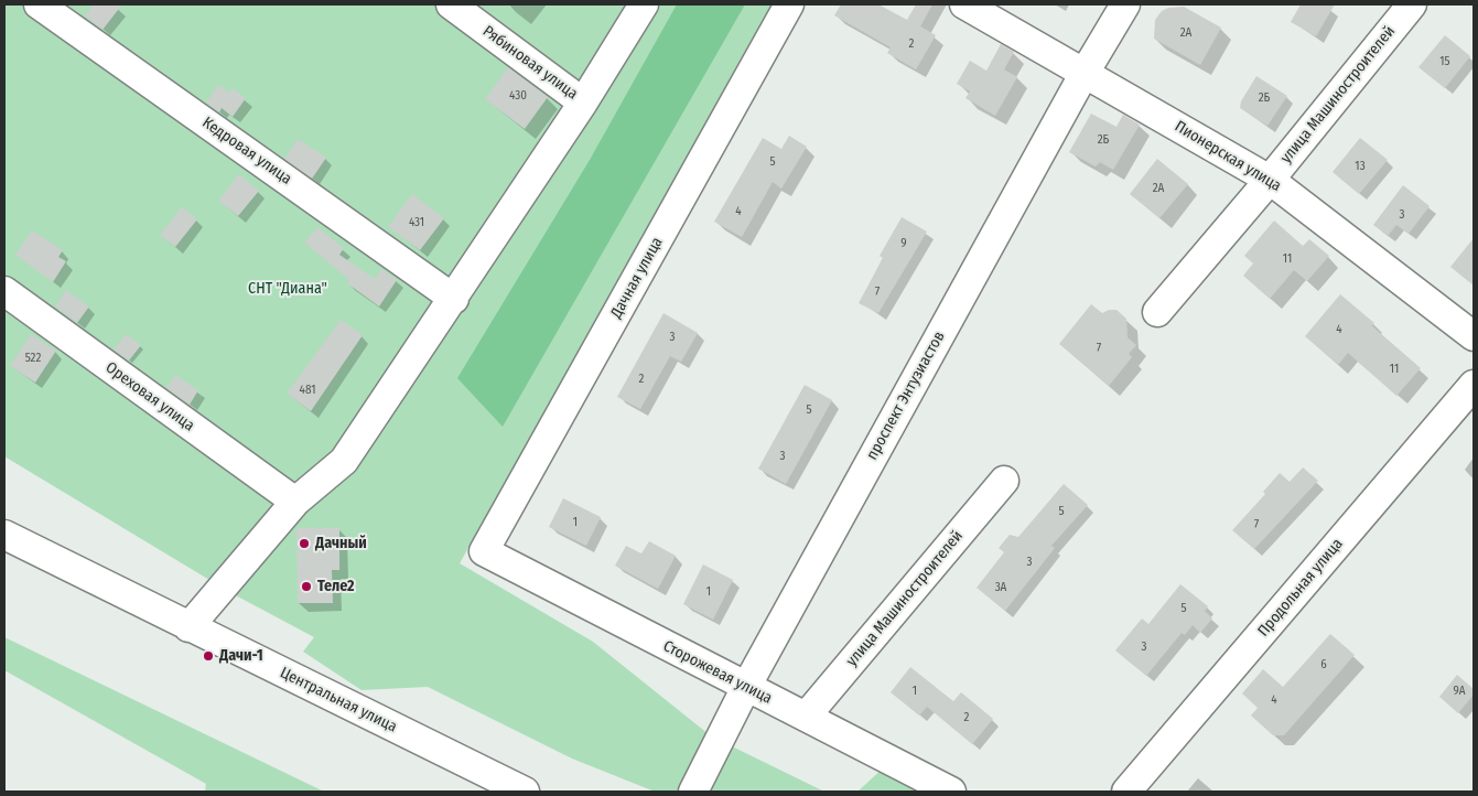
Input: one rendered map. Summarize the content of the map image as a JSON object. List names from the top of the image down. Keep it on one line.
{"streets":{"street":["Рябиновая улица","улица Машиностроителей","Кедровая улица","Пионерская улица","Дачная улица","проспект Энтузиастов","Ореховая улица","Продольная улица","Сторожевая улица","Центральная улица"]},"crossings":[["улица Машиностроителей","Пионерская улица"],["улица Машиностроителей","Сторожевая улица"],["Пионерская улица","проспект Энтузиастов"],["Дачная улица","Сторожевая улица"],["проспект Энтузиастов","Сторожевая улица"]],"parks":["СНТ \"Диана\""],"places":["Дачный","Теле2","Дачи-1"],"house_numbers":["2А","2","15","430","2Б","2Б","5","13","2А","4","3","431","9","11","7","4","3","7","522","11","2","481","5","3","5","1","7","3","3А","1","5","3","6","1","9А","4","2"]}
